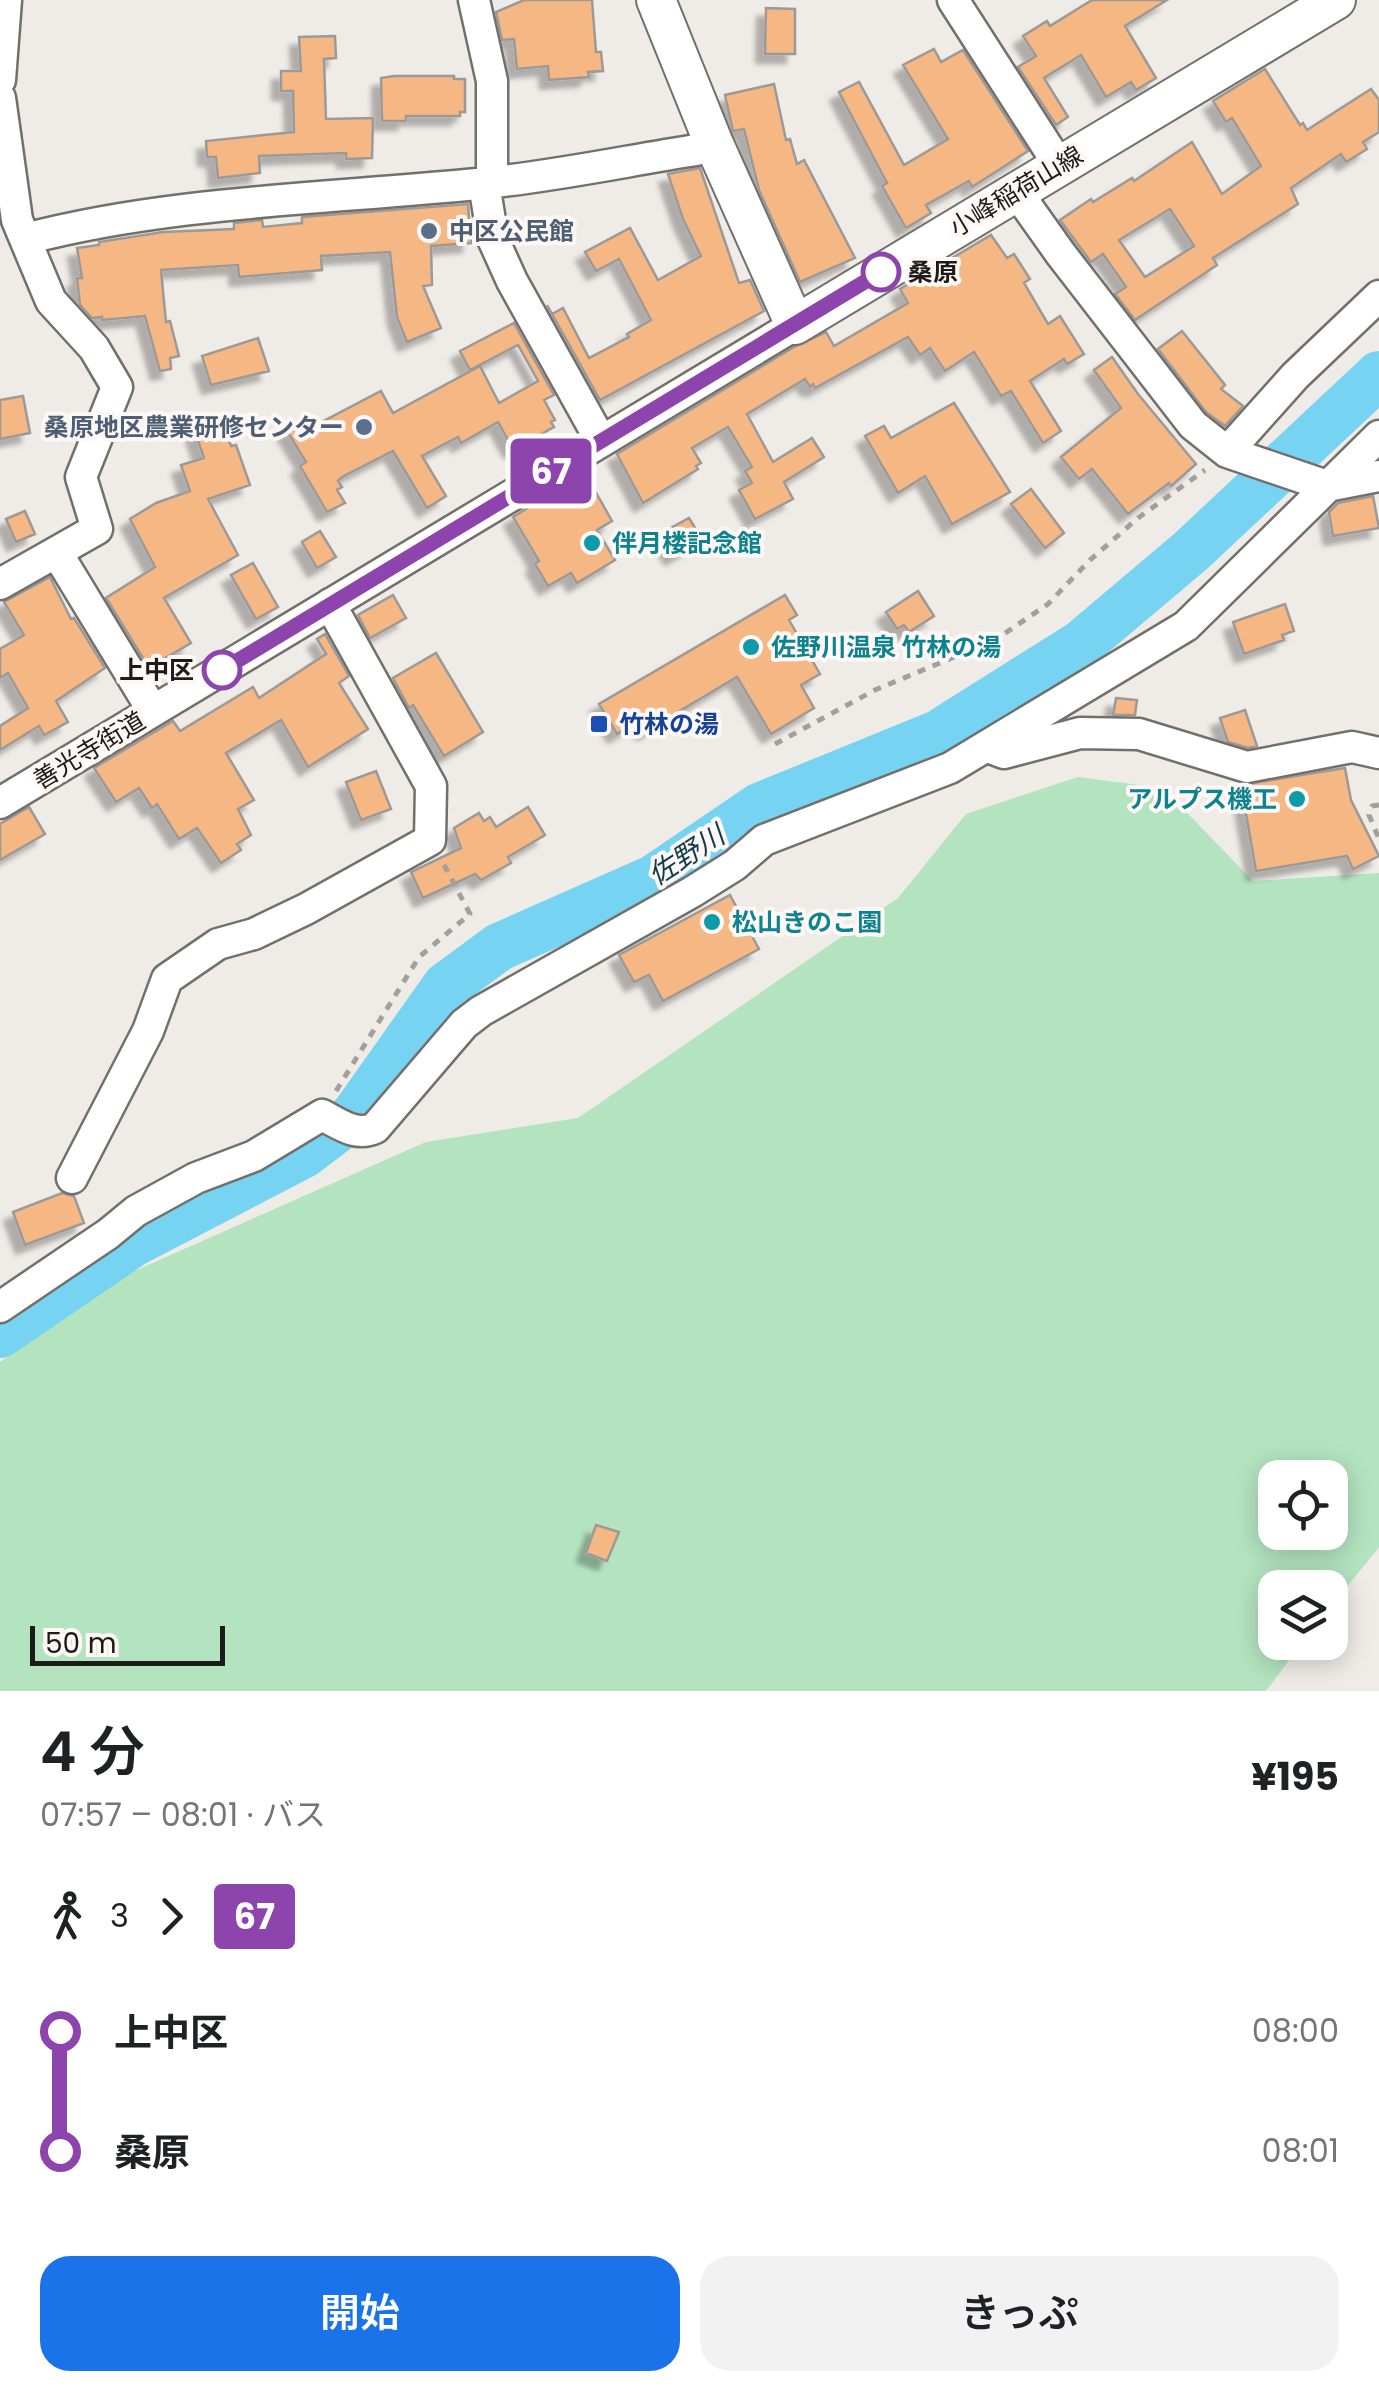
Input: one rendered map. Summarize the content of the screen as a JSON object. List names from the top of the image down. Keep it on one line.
{"streets":{"main road":["小峰稲荷山線"],"street":["善光寺街道"]},"crossings":[["小峰稲荷山線","善光寺街道"]],"water":["佐野川"],"places":{"other":["中区公民館","桑原","桑原地区農業研修センター","伴月楼記念館","佐野川温泉 竹林の湯","上中区","アルプス機工","松山きのこ園"],"transit":["竹林の湯"]},"lines":["bus line 67"],"scale_bar":"50 m","page":{"on_map":"67","scale":"50 m","heading":["4 分","07:57 – 08:01 · バス","¥195"],"legs":["3","67"],"list":[{"name":"上中区","value":"08:00"},{"name":"桑原","value":"08:01"}],"buttons":["開始","きっぷ"]}}
